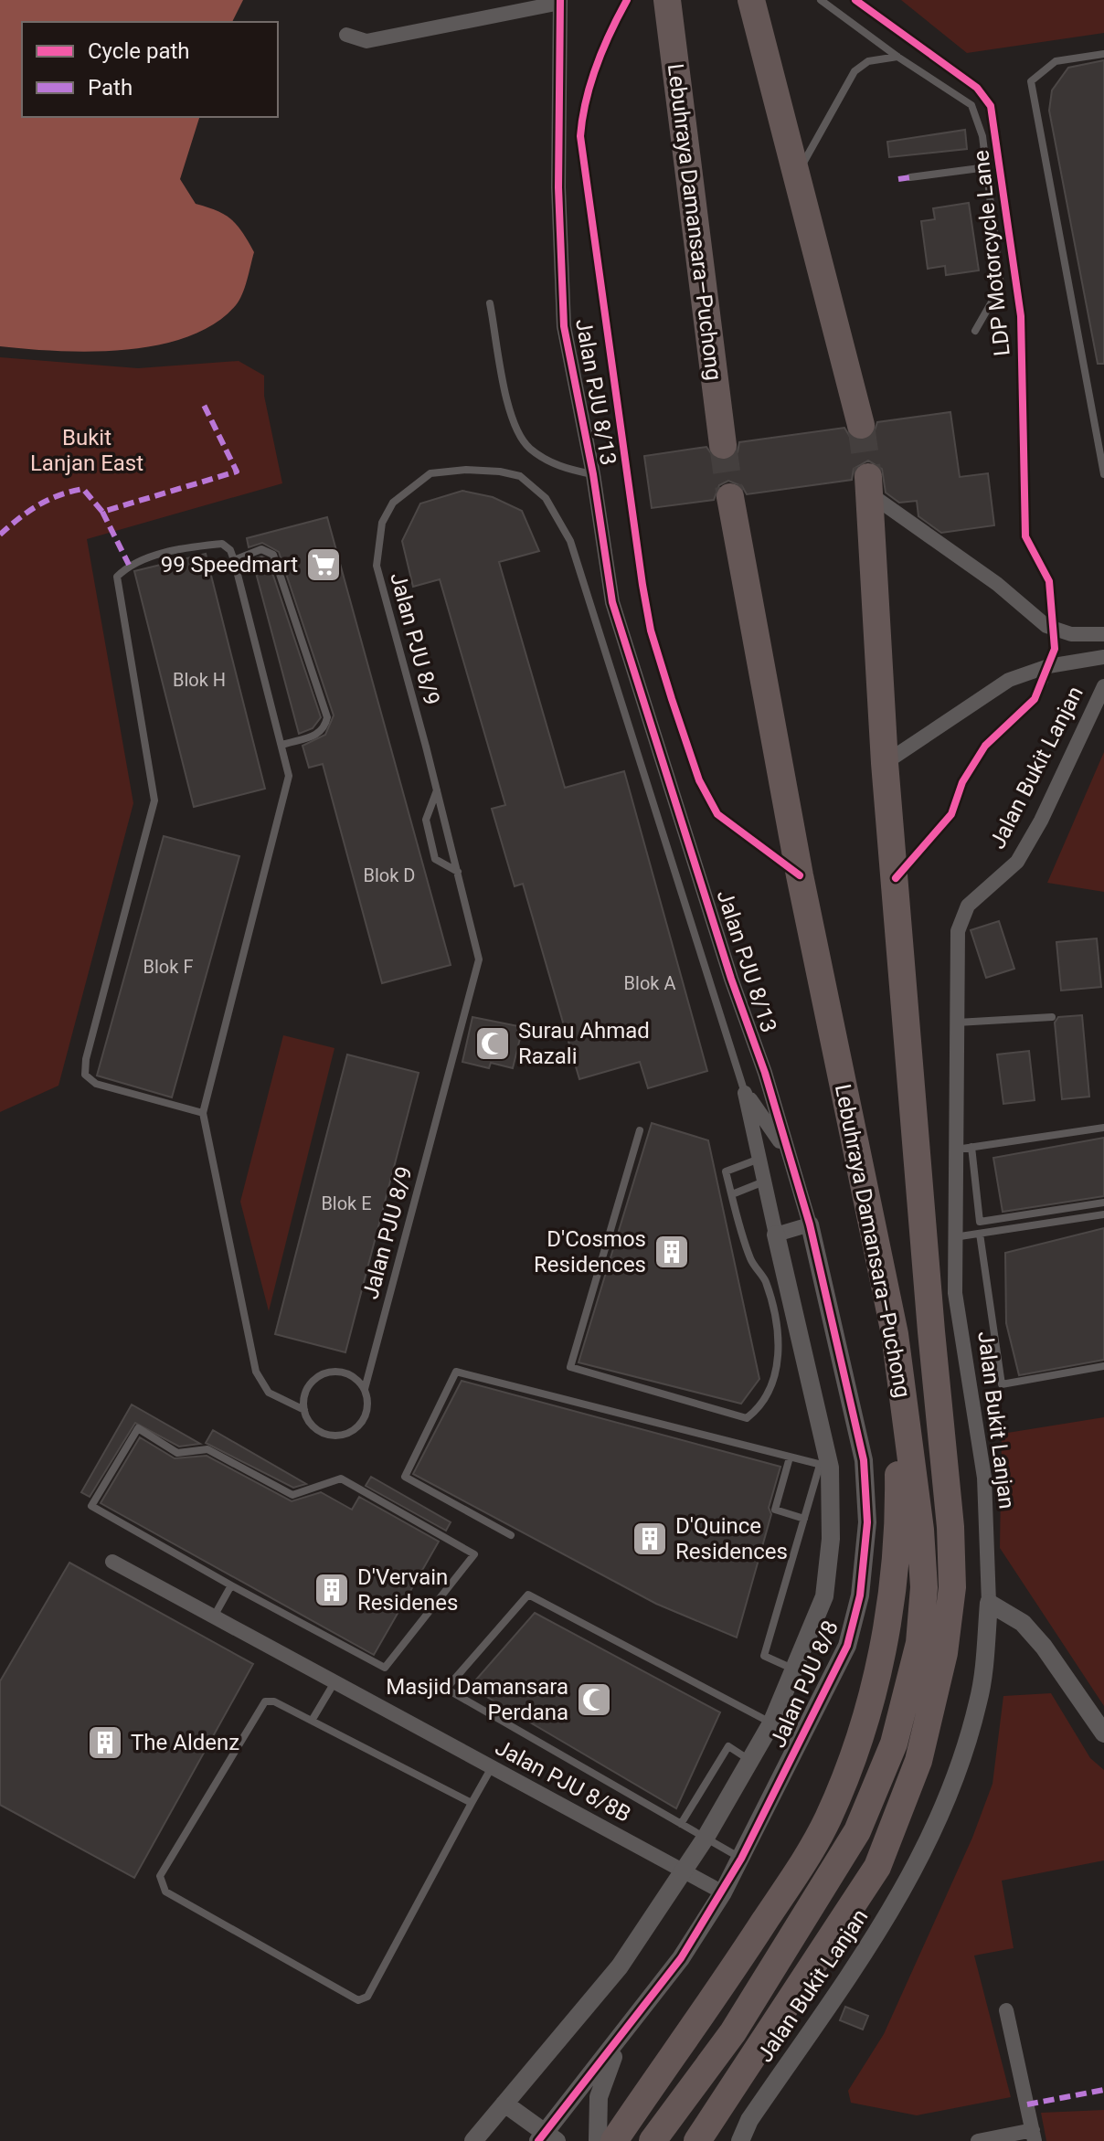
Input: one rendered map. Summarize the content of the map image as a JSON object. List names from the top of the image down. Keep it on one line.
{"streets":{"highway":["Lebuhraya Damansara–Puchong"],"street":["Jalan PJU 8/13","Jalan Bukit Lanjan","Jalan PJU 8/8","Jalan PJU 8/8B"],"lane":["LDP Motorcycle Lane","Jalan PJU 8/9"]},"crossings":[["Jalan PJU 8/13","Jalan PJU 8/8"],["Jalan PJU 8/9","Jalan PJU 8/8"],["Jalan PJU 8/8","Jalan PJU 8/8B"]],"parks":["Bukit Lanjan East"],"places":{"supermarket":["99 Speedmart"],"mosque":["Surau Ahmad Razali","Masjid Damansara Perdana"],"building":["D'Cosmos Residences","D'Quince Residences","D'Vervain Residenes","The Aldenz"]},"house_numbers":["Blok H","Blok D","Blok F","Blok A","Blok E"],"legend":["Cycle path","Path"]}
